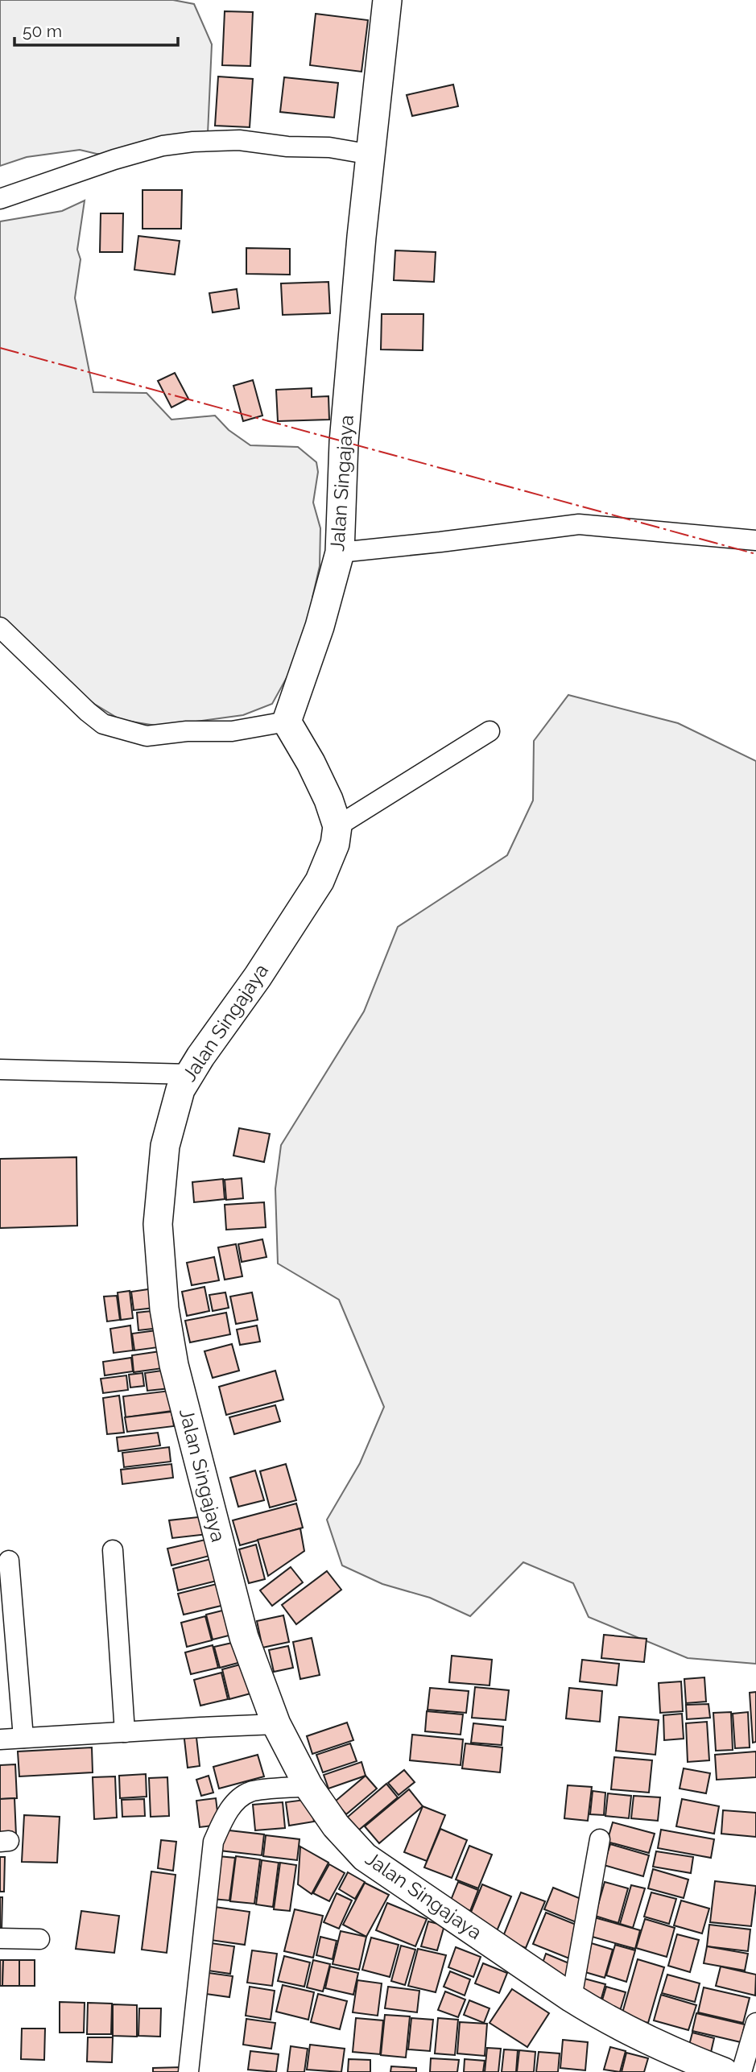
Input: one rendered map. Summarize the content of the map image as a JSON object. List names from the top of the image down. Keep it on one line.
{"streets":{"street":["Jalan Singajaya"]},"scale_bar":"50 m"}
